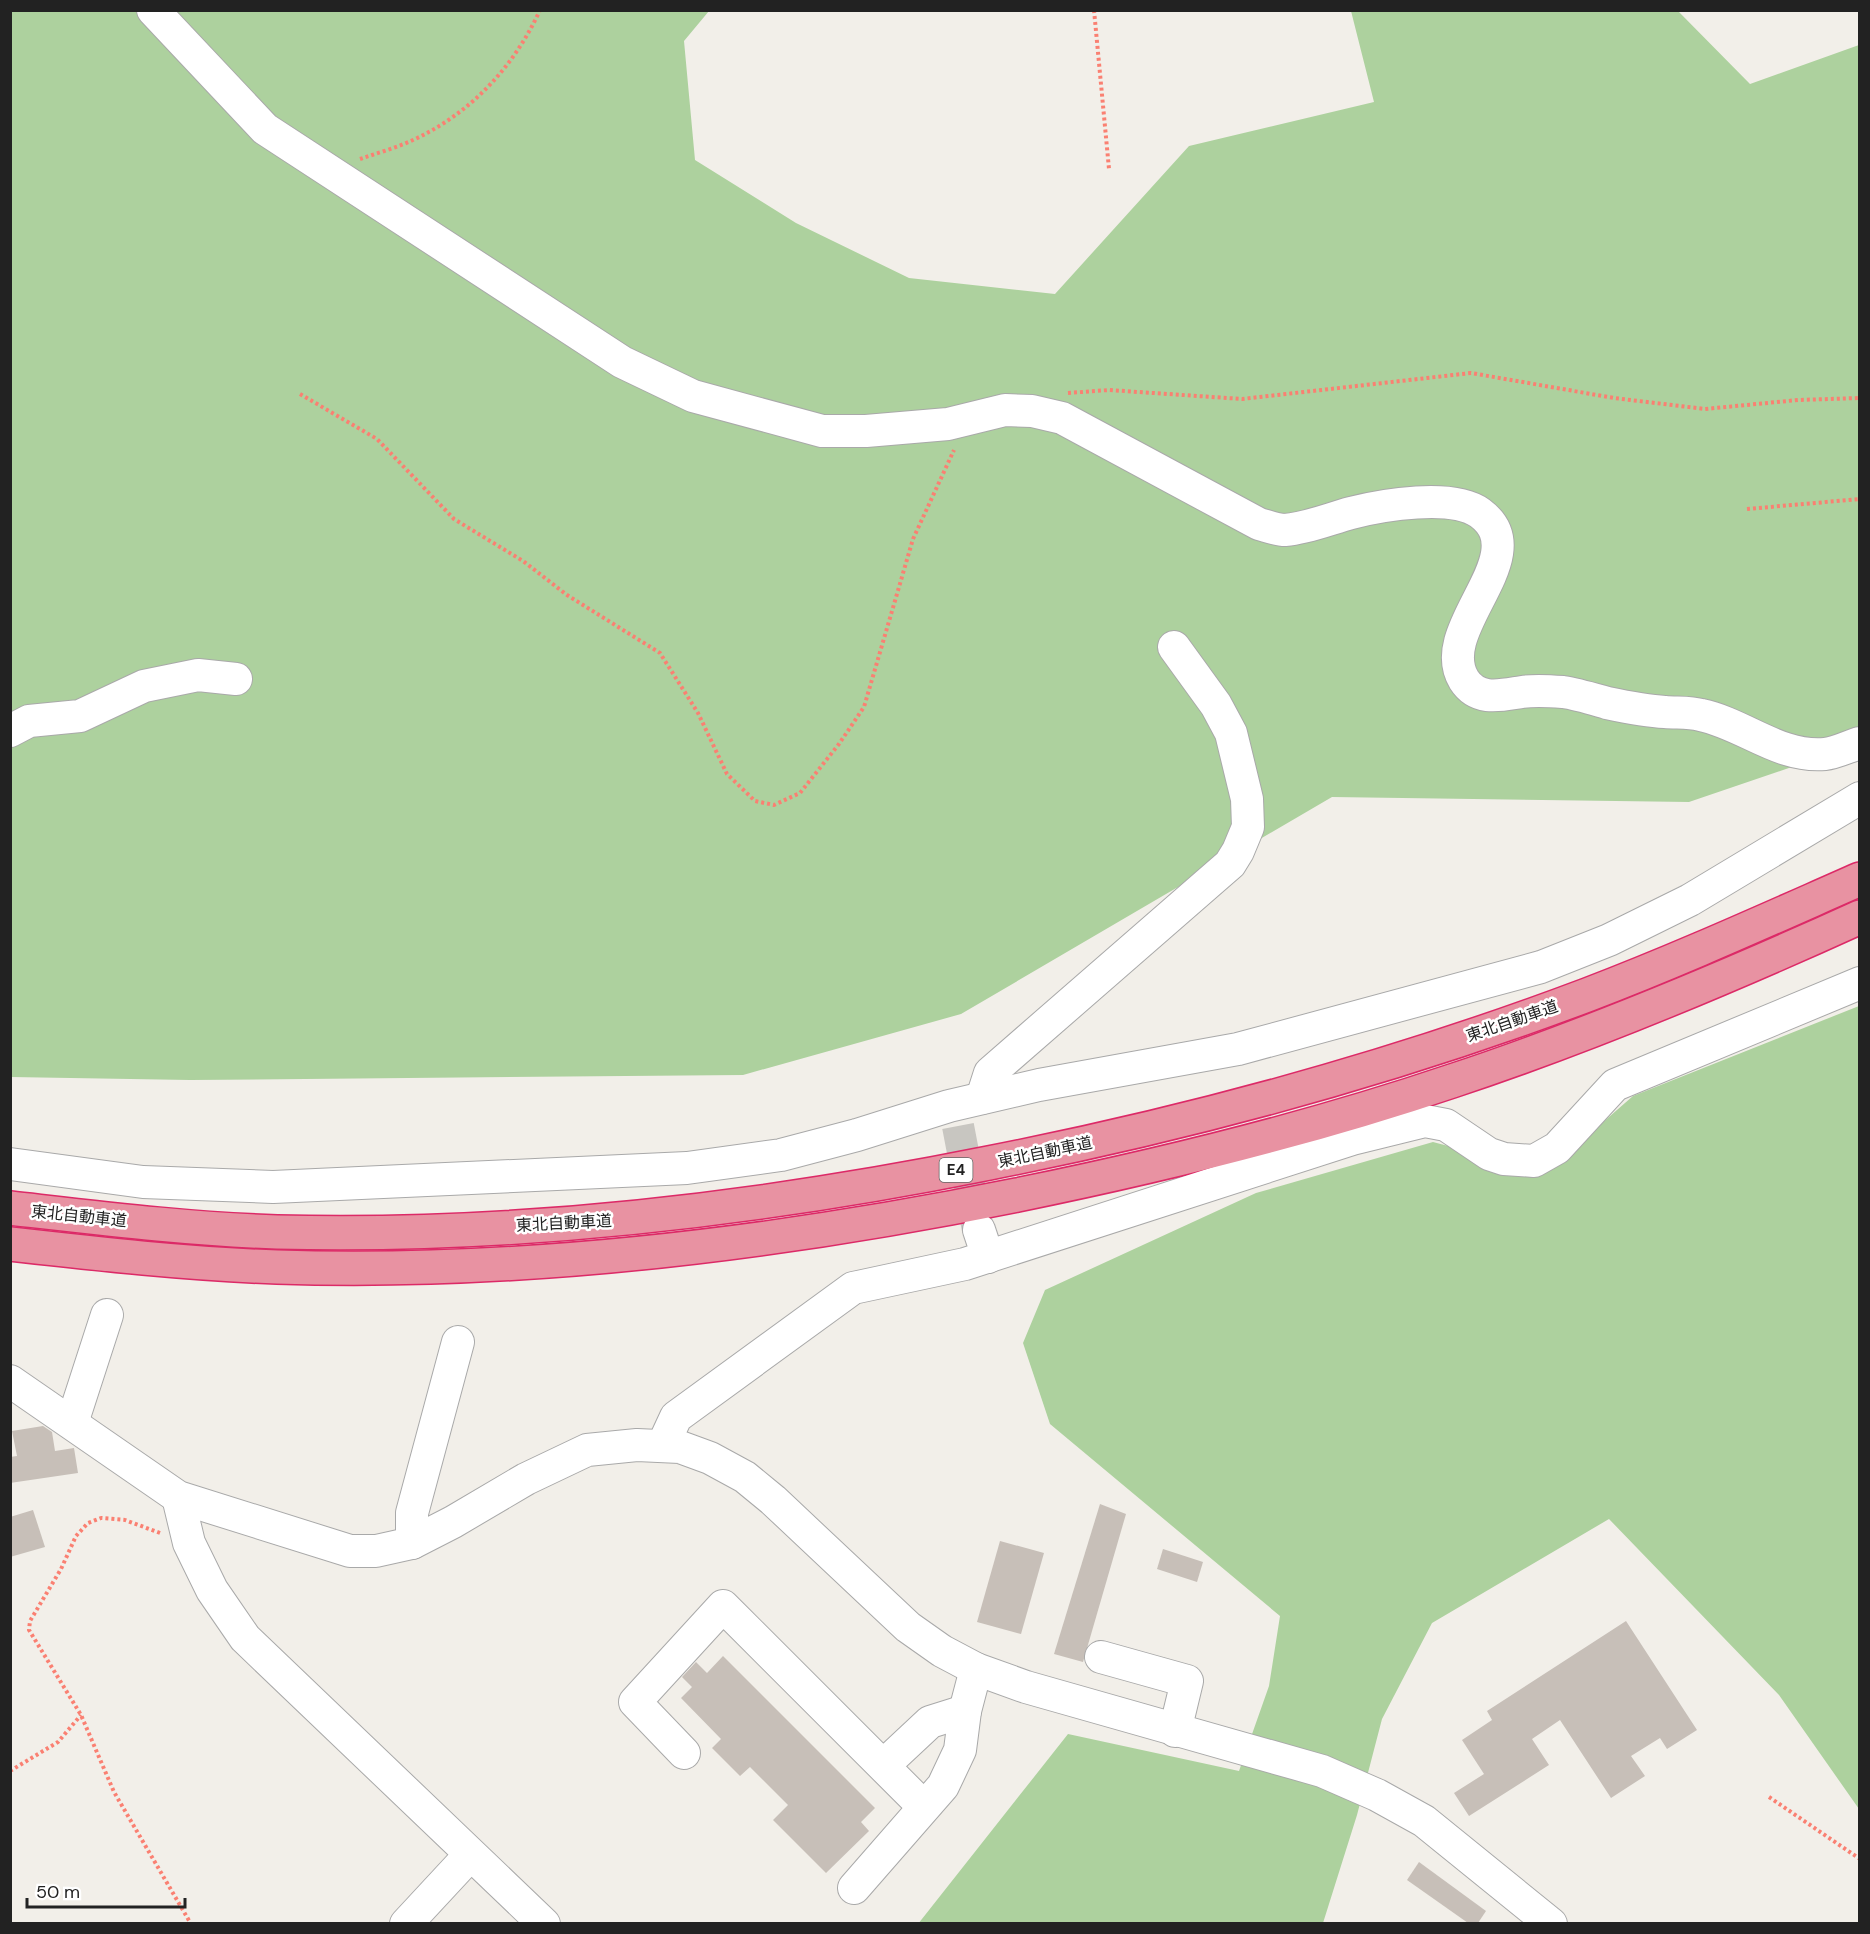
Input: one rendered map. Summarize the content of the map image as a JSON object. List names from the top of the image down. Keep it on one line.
{"streets":{"highway":["東北自動車道","E4"]},"scale_bar":"50 m"}
